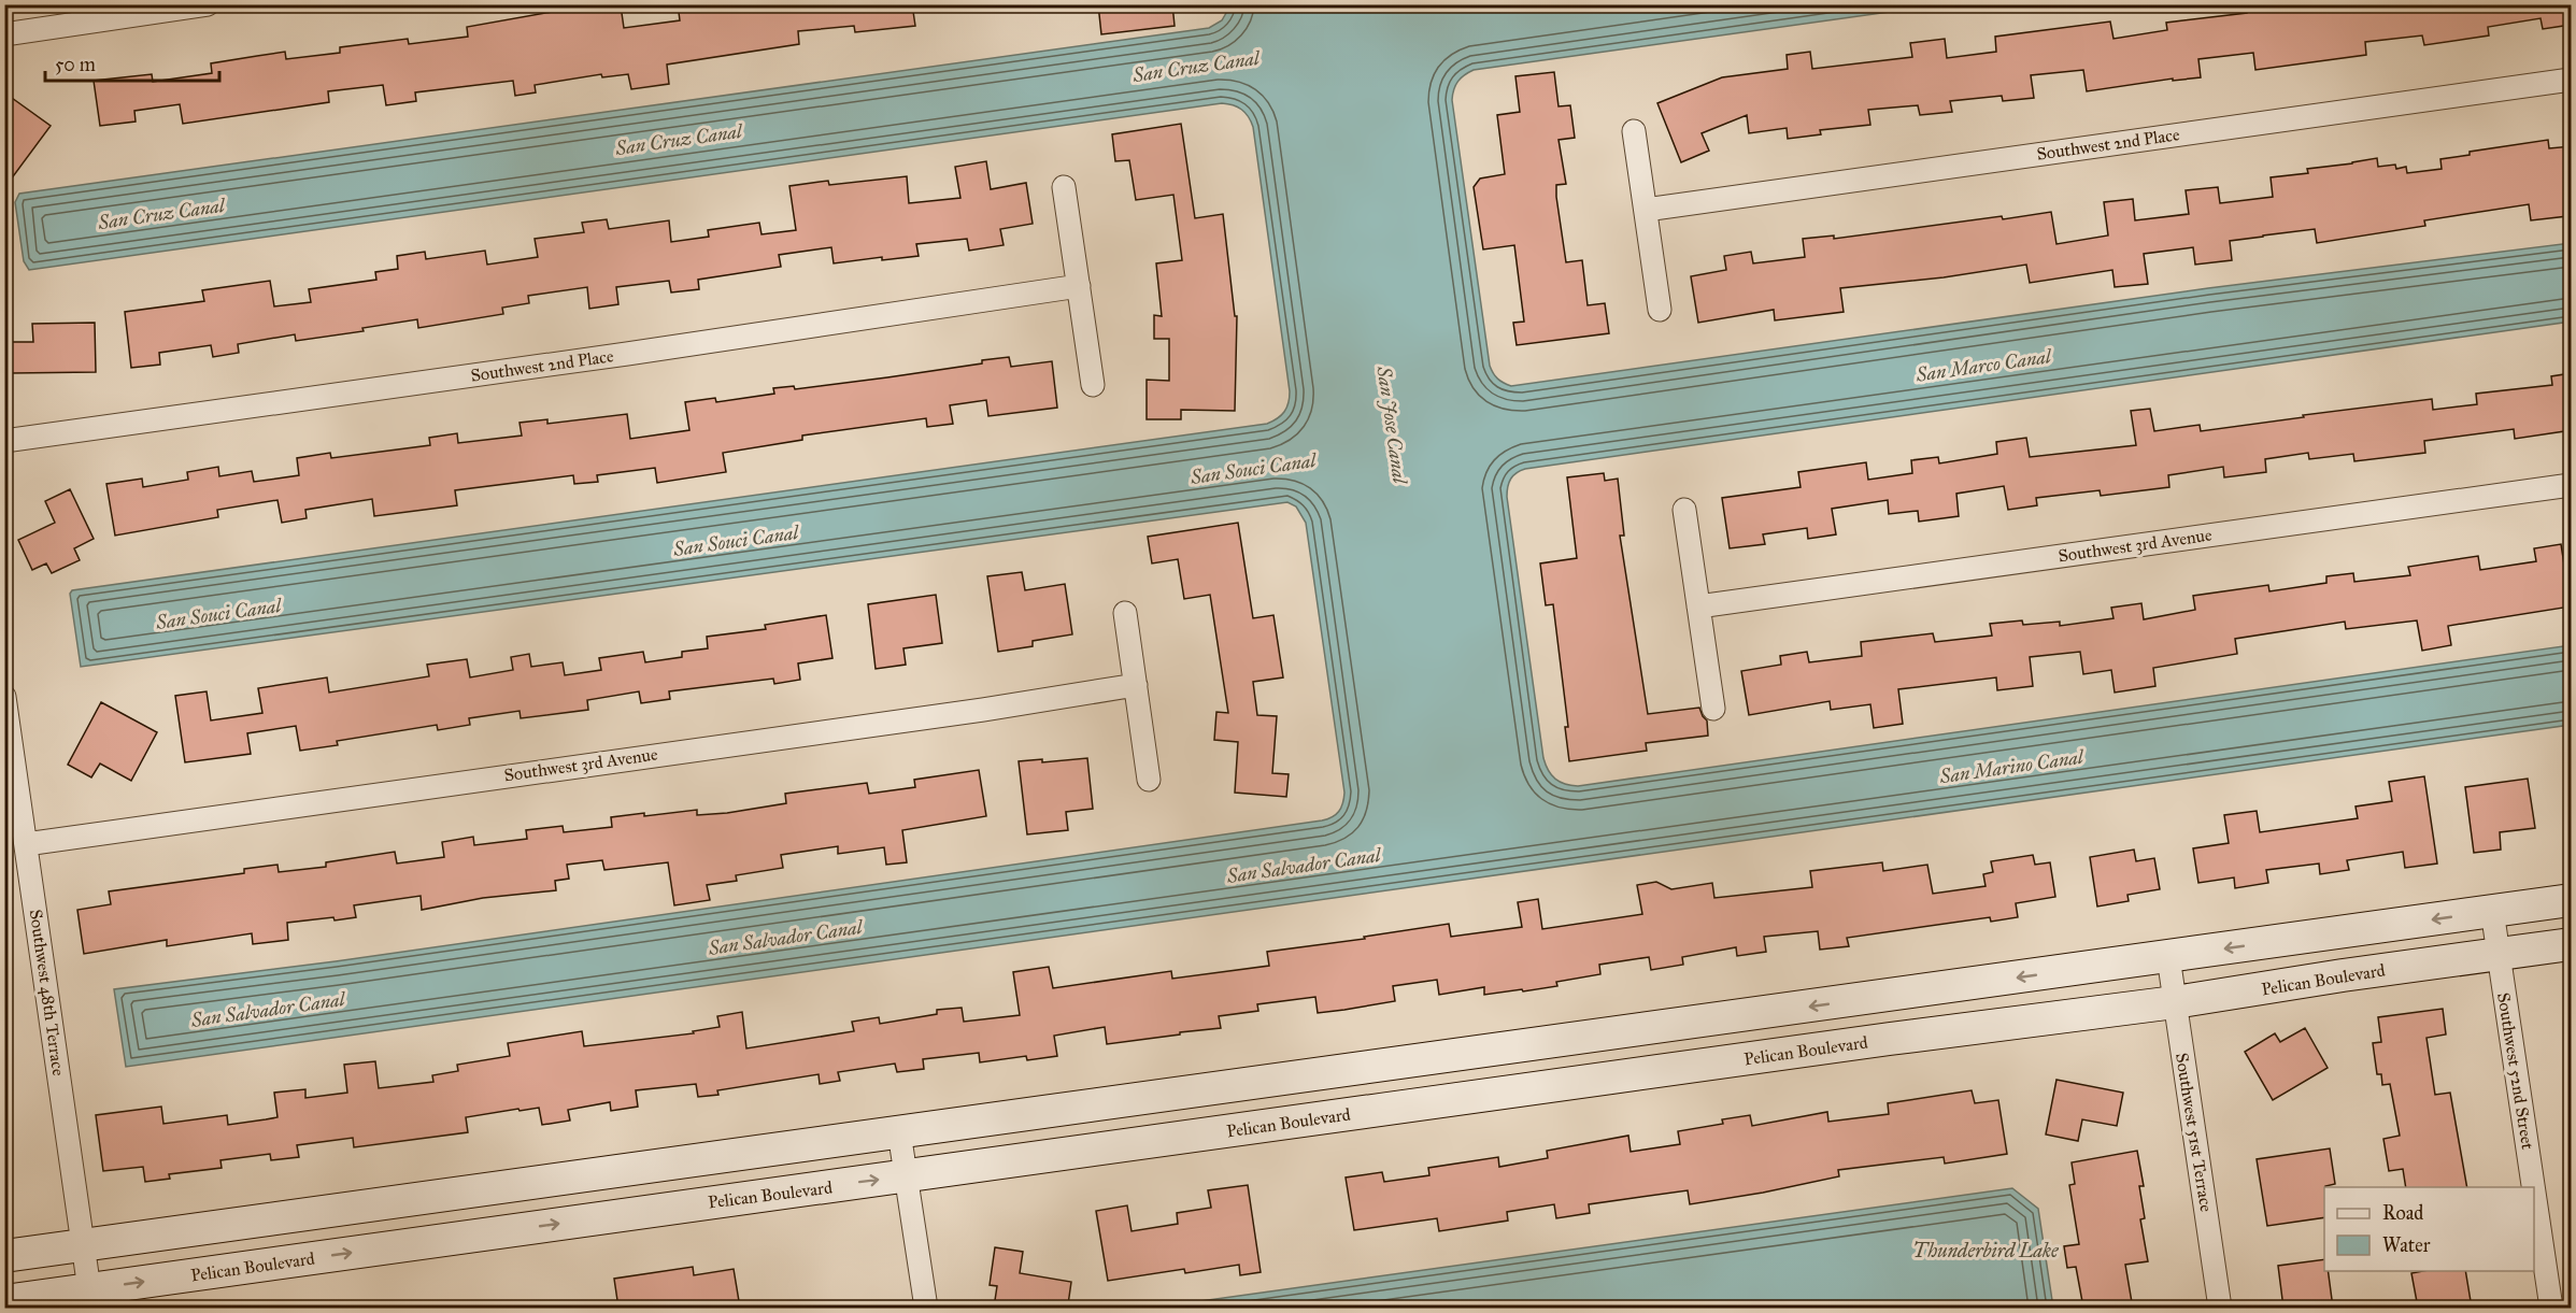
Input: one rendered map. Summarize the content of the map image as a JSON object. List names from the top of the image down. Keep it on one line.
{"streets":{"street":["Southwest 2nd Place","Southwest 3rd Avenue","Pelican Boulevard","Southwest 48th Terrace","Southwest 52nd Street","Southwest 51st Terrace"]},"crossings":[["Southwest 3rd Avenue","Southwest 48th Terrace"],["Pelican Boulevard","Southwest 48th Terrace"],["Pelican Boulevard","Southwest 52nd Street"],["Pelican Boulevard","Southwest 51st Terrace"]],"water":["San Cruz Canal","San Marco Canal","San Jose Canal","San Souci Canal","San Marino Canal","San Salvador Canal","Thunderbird Lake"],"legend":["Road","Water"],"scale_bar":"50 m"}
